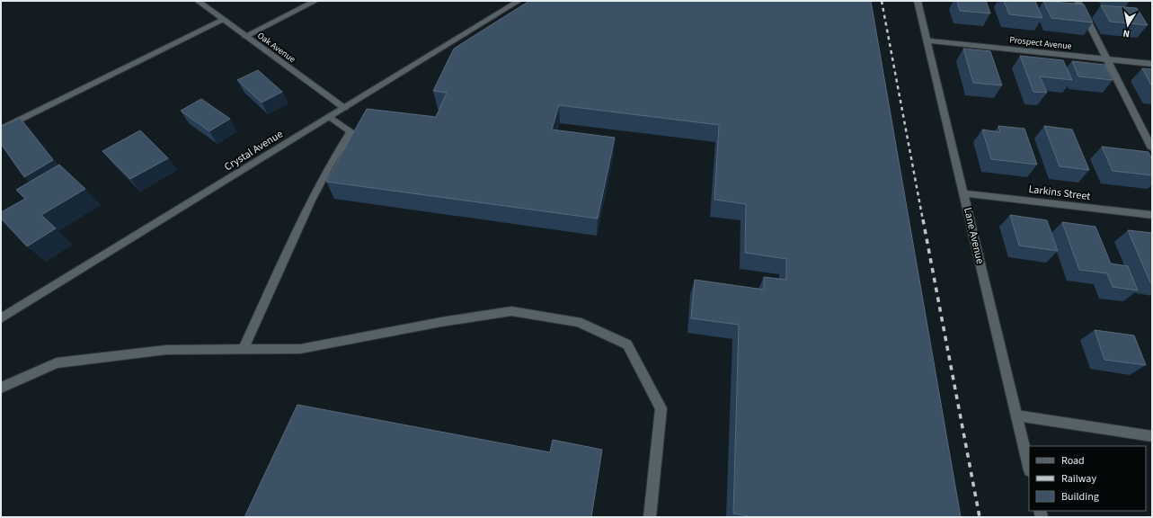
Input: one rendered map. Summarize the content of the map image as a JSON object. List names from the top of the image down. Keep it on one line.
{"streets":{"street":["Prospect Avenue","Oak Avenue","Crystal Avenue","Larkins Street","Lane Avenue"]},"crossings":[["Prospect Avenue","Lane Avenue"],["Oak Avenue","Crystal Avenue"],["Larkins Street","Lane Avenue"]],"legend":["Road","Railway","Building"],"north":"bottom"}
